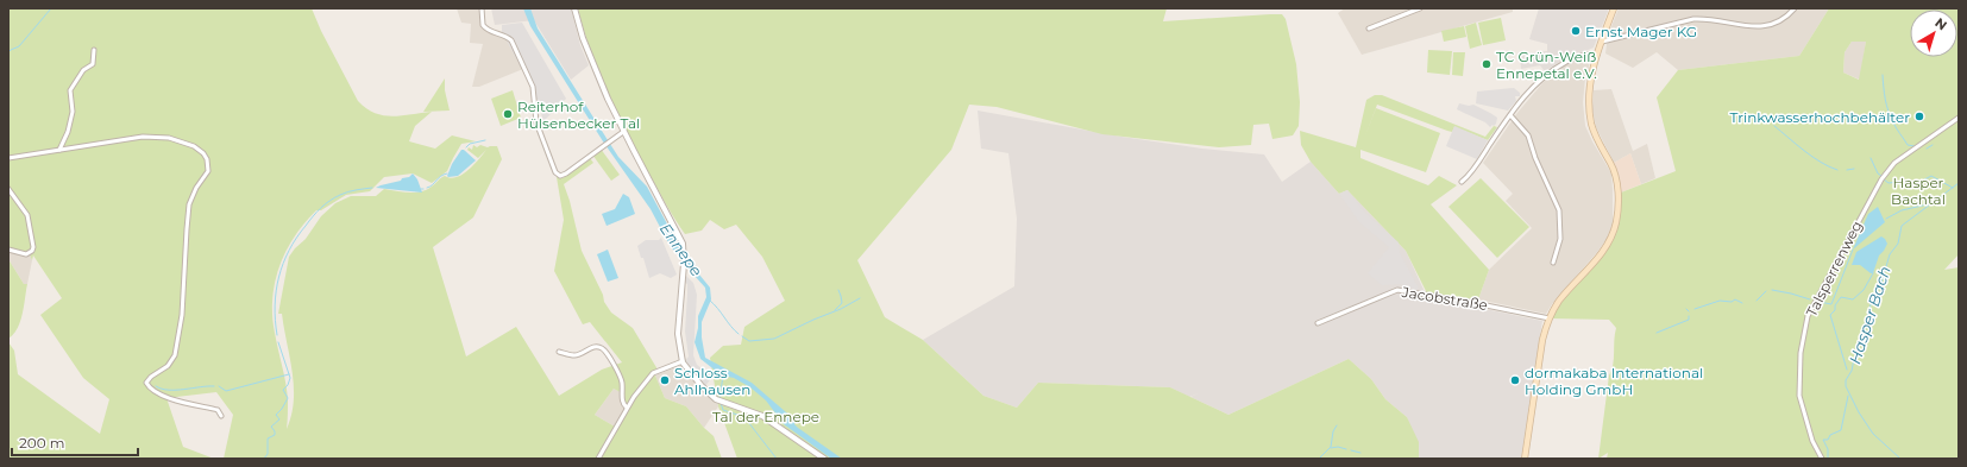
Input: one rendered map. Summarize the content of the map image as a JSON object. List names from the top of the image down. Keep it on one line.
{"streets":{"street":["Talsperrenweg","Jacobstraße"]},"water":["Ennepe","Hasper Bach"],"parks":["Hasper Bachtal","Tal der Ennepe"],"places":["Ernst Mager KG","TC Grün-Weiß Ennepetal e.V.","Reiterhof Hülsenbecker Tal","Trinkwasserhochbehälter","Schloss Ahlhausen","dormakaba International Holding GmbH"],"scale_bar":"200 m","north":"top right"}
